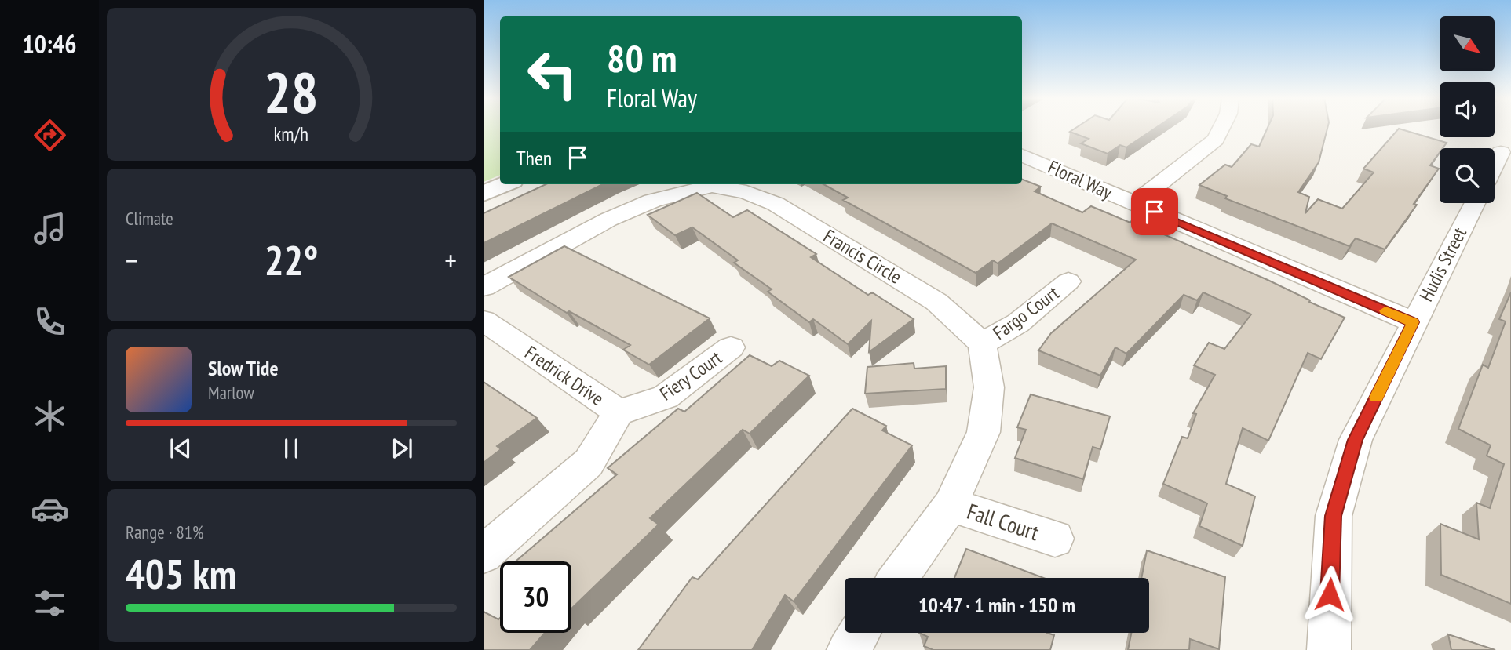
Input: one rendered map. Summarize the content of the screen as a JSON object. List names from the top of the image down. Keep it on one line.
{"streets":{"street":["Floral Way","Francis Circle","Hudis Street","Fargo Court","Fredrick Drive","Fiery Court","Fall Court"]},"crossings":[["Floral Way","Hudis Street"],["Francis Circle","Fargo Court"],["Fredrick Drive","Fiery Court"]],"north":"bottom right","page":{"tabs":"10:46","turn":["80 m","Floral Way"],"then":"Then","tile":["Climate",["Range · 81%","405 km"]],"heat":["−","22°","+"],"song":["Slow Tide","Marlow"],"limit":"30","trip":"10:47 · 1 min · 150 m","gauge":["28","km/h"]}}
